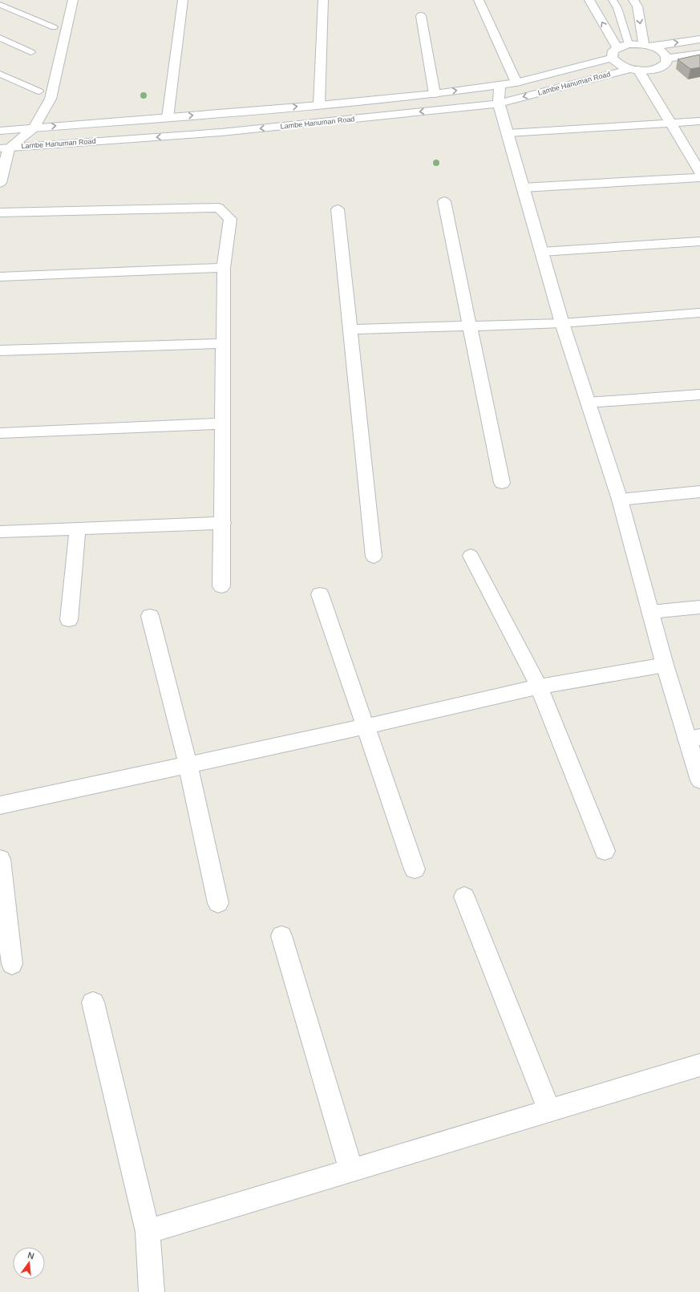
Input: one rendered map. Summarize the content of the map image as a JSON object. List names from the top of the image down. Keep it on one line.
{"streets":{"street":["Lambe Hanuman Road"]},"north":"top"}
